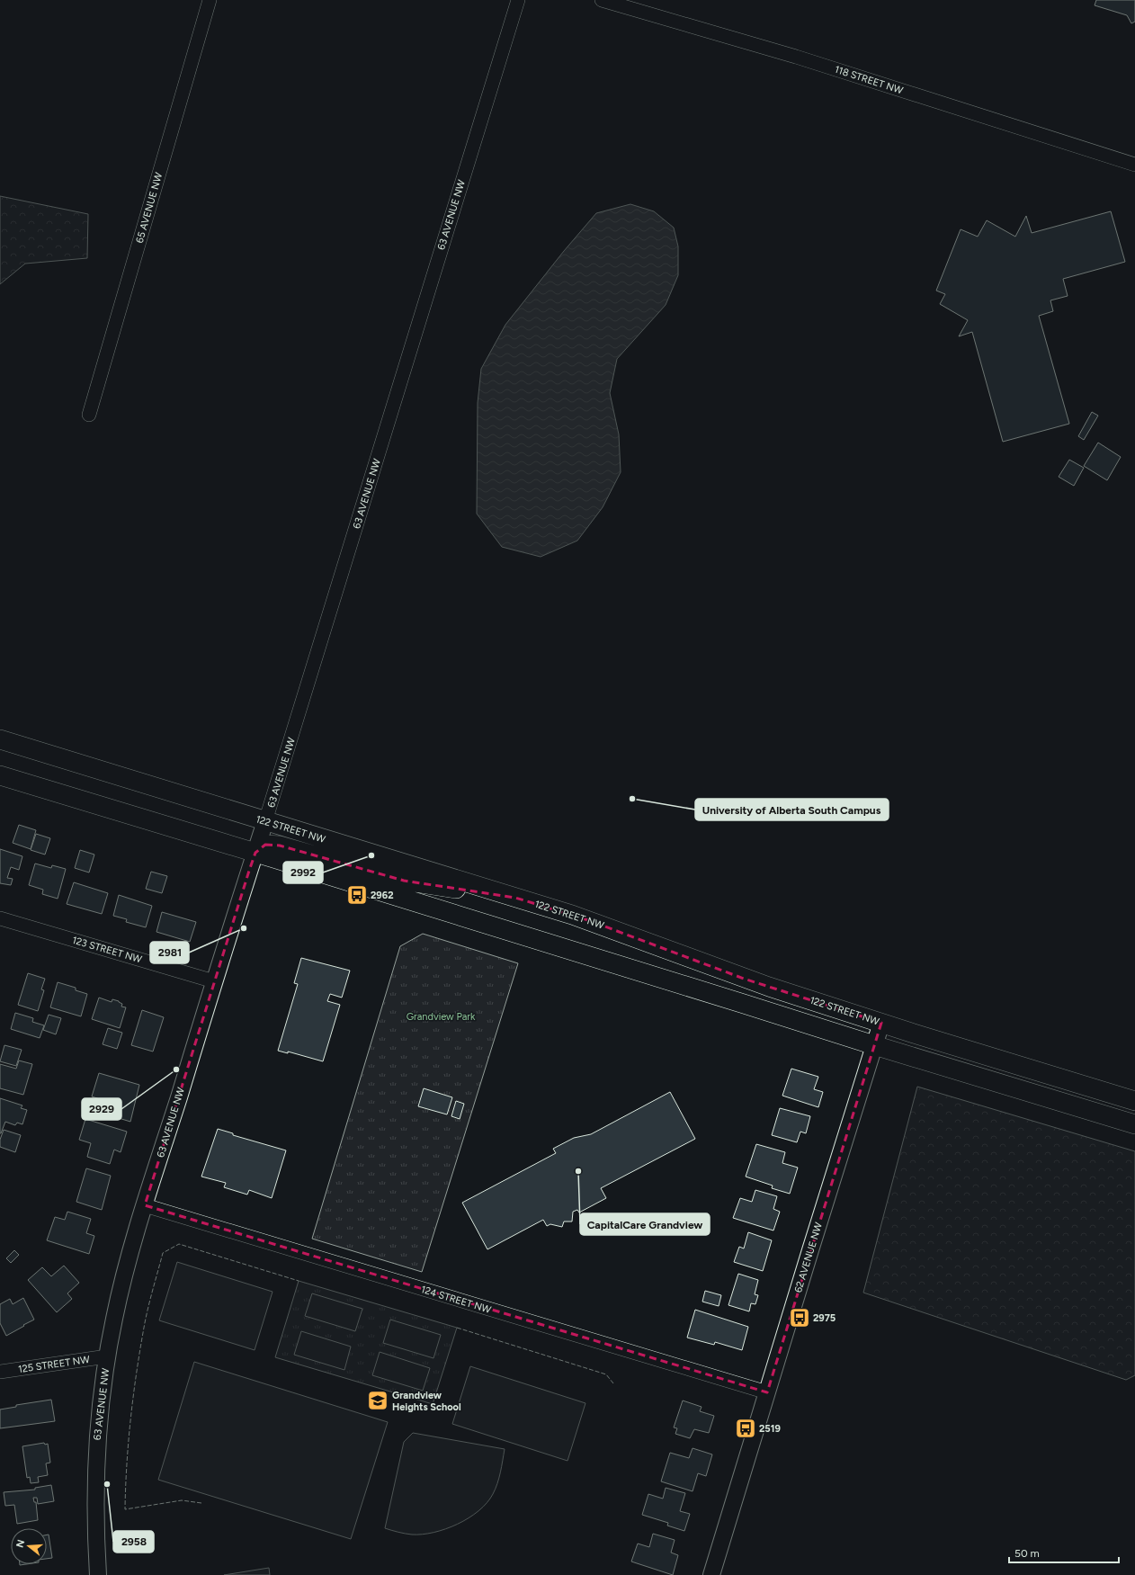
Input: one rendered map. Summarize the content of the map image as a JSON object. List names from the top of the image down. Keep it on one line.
{"streets":{"main road":["122 STREET NW"],"street":["118 STREET NW","65 AVENUE NW","63 AVENUE NW","123 STREET NW","62 AVENUE NW","124 STREET NW","125 STREET NW"]},"crossings":[["63 AVENUE NW","122 STREET NW"],["63 AVENUE NW","123 STREET NW"],["63 AVENUE NW","124 STREET NW"],["63 AVENUE NW","125 STREET NW"],["122 STREET NW","62 AVENUE NW"],["62 AVENUE NW","124 STREET NW"]],"parks":["Grandview Park"],"places":{"other":["University of Alberta South Campus","2992","2981","2929","CapitalCare Grandview","2958"],"bus stop":["2962","2975","2519"],"school or university":["Grandview Heights School"]},"scale_bar":"50 m","north":"left"}
